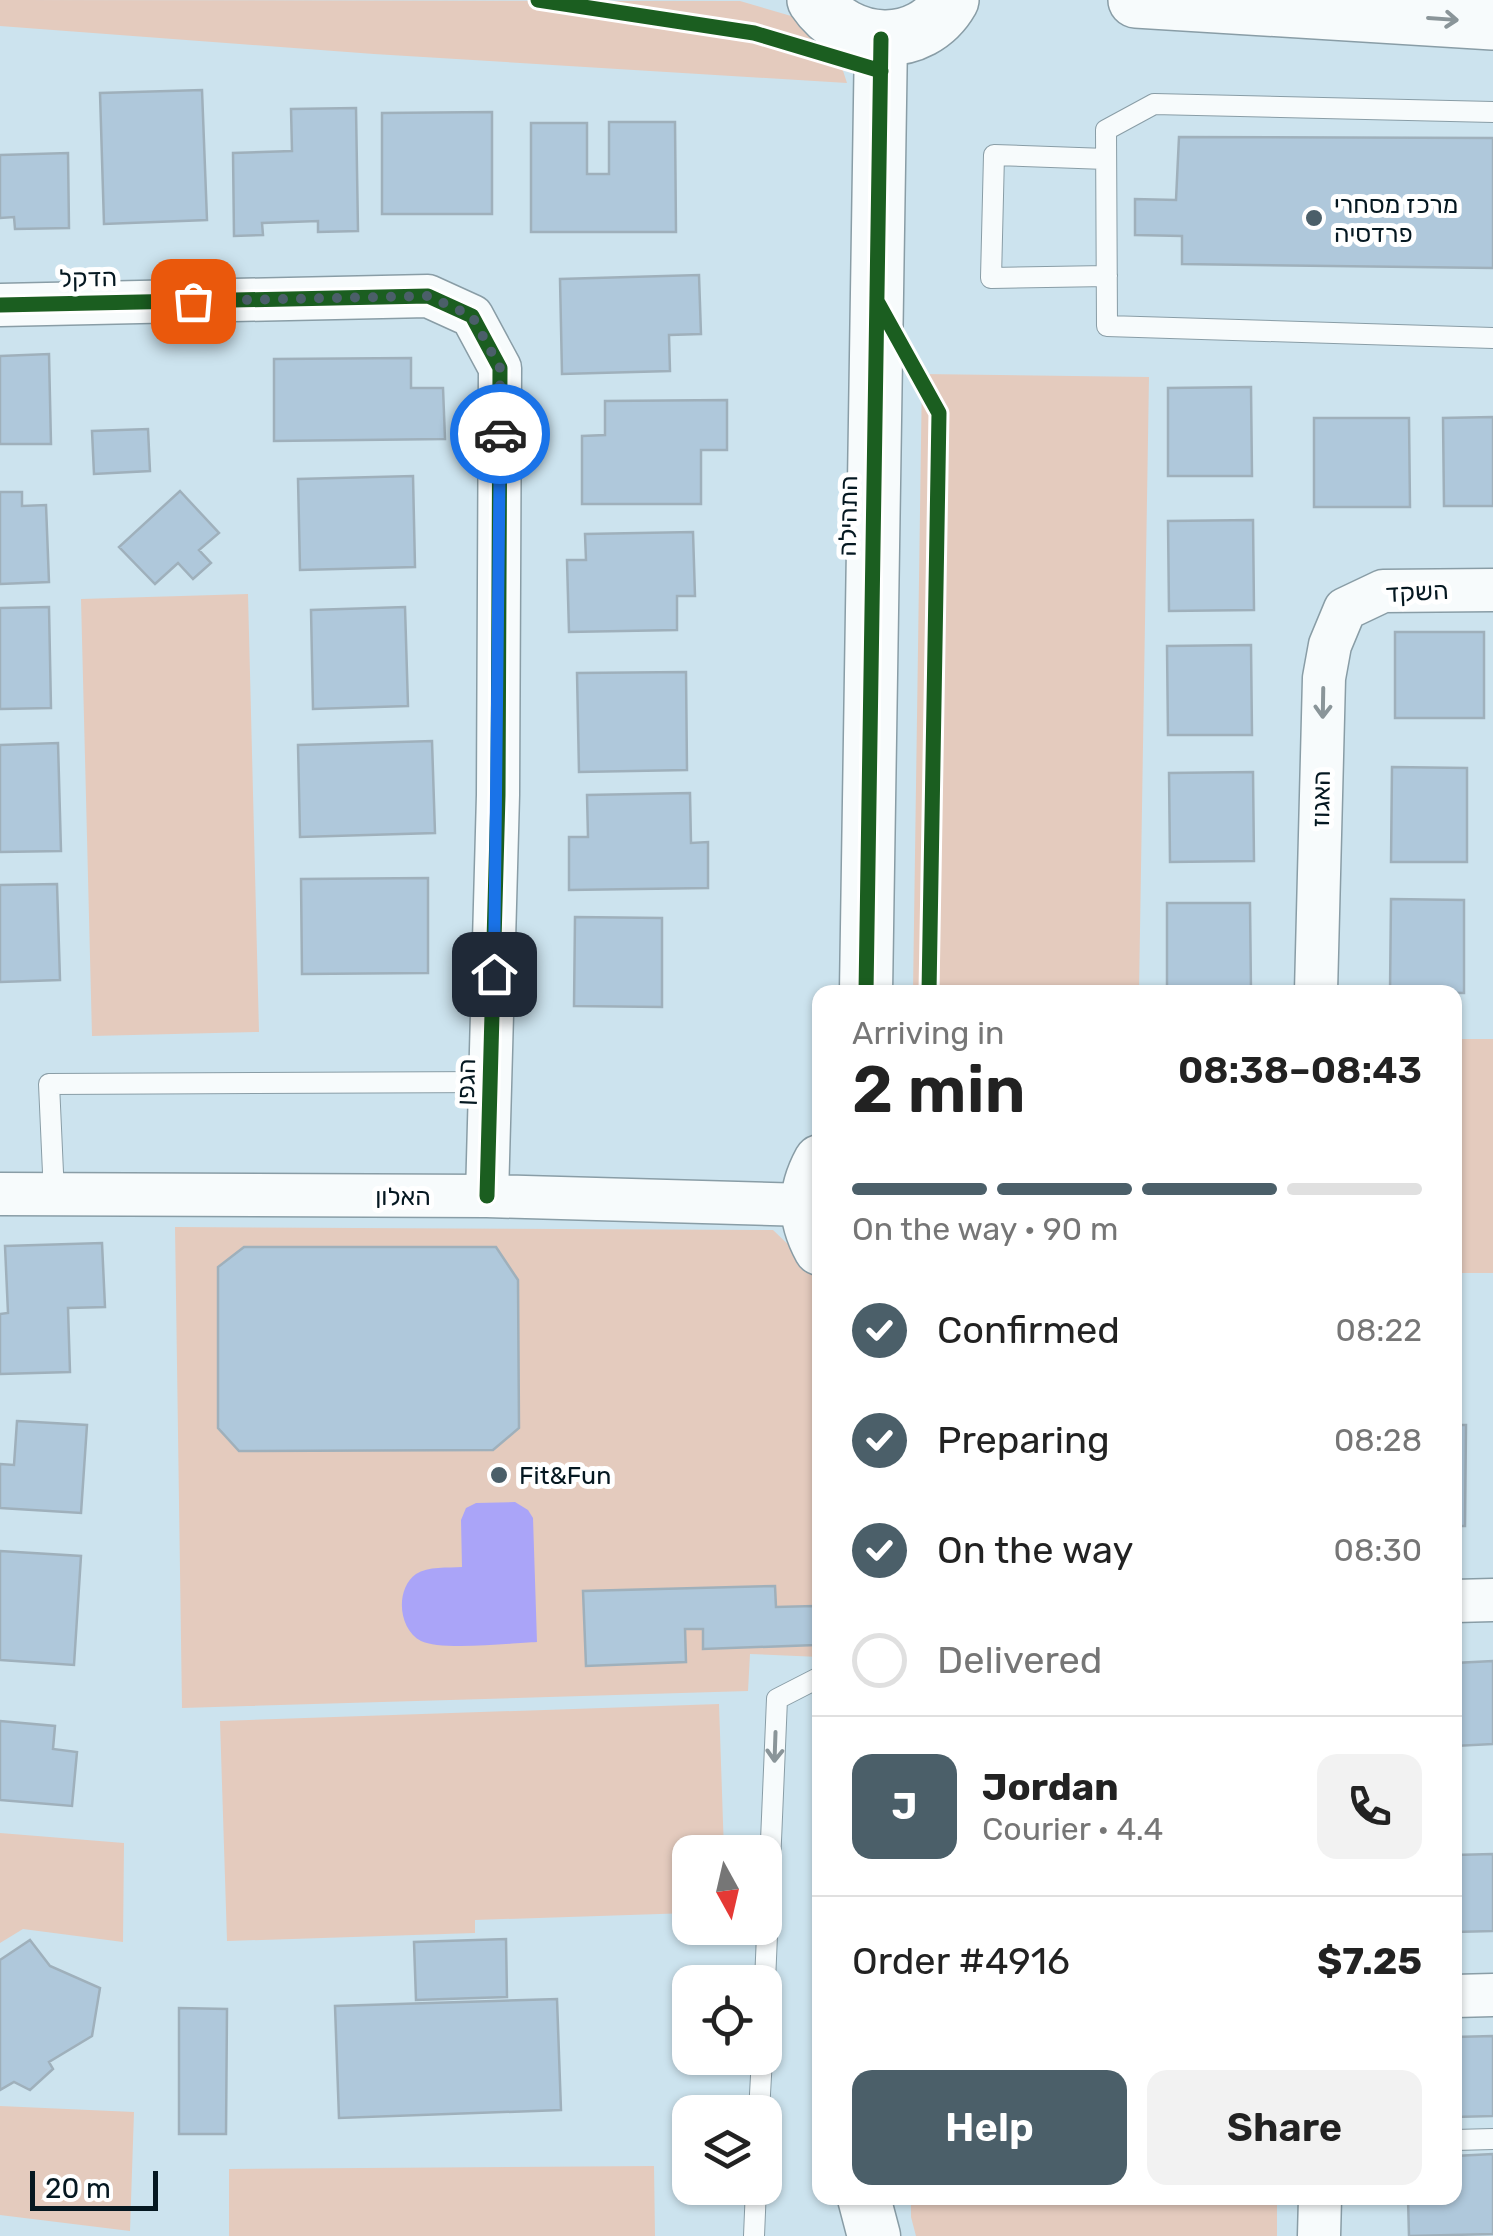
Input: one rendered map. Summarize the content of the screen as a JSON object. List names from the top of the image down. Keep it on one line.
{"streets":{"street":["הדקל","התהילה","השקד","האגוז","הגפן","האלון"]},"crossings":[["הדקל","הגפן"],["השקד","האגוז"],["הגפן","האלון"]],"one_way":["האגוז"],"places":["מרכז מסחרי פרדסיה","Fit&Fun"],"scale_bar":"20 m","north":"bottom","page":{"heading":["2 min","Arriving in","08:38–08:43"],"panel":["Jordan","Courier · 4.4","Order #4916","$7.25"],"bar":"On the way · 90 m","list":[["Confirmed","08:22"],["Preparing","08:28"],["On the way","08:30"],"Delivered"],"round":"J","buttons":["Help","Share"],"scale":"20 m"}}
